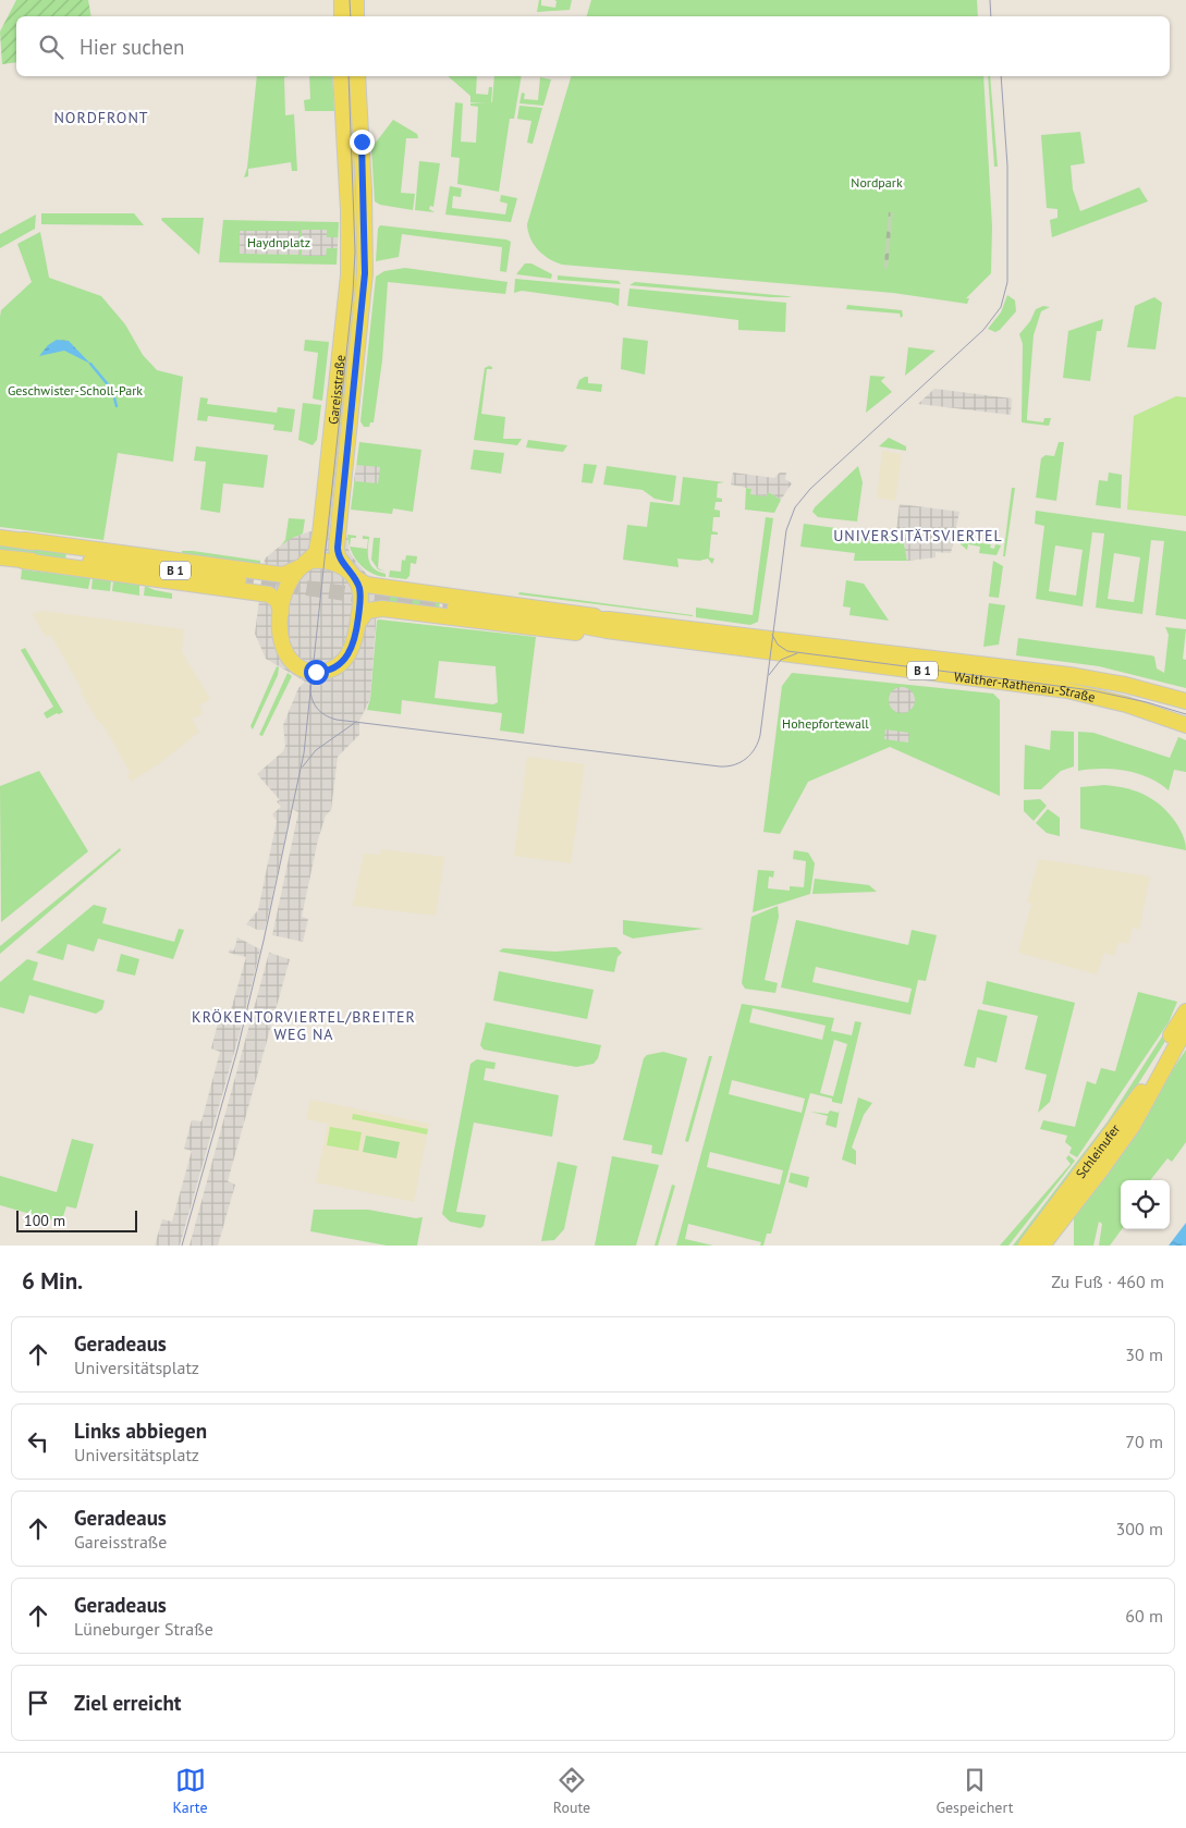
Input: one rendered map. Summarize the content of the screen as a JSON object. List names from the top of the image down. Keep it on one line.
{"streets":{"main road":["Gareisstraße","B 1","Walther-Rathenau-Straße","Schleinufer"]},"districts":["NORDFRONT","UNIVERSITÄTSVIERTEL","KRÖKENTORVIERTEL/BREITER WEG NA"],"parks":["Nordpark","Haydnplatz","Geschwister-Scholl-Park","Hohepfortewall"],"scale_bar":"100 m","page":{"search":"Hier suchen","scale":"100 m","heading":["6 Min.","Zu Fuß · 460 m"],"list":[["Geradeaus","Universitätsplatz","30 m"],["Links abbiegen","Universitätsplatz","70 m"],["Geradeaus","Gareisstraße","300 m"],["Geradeaus","Lüneburger Straße","60 m"],"Ziel erreicht"],"nav":["Karte","Route","Gespeichert"]}}
